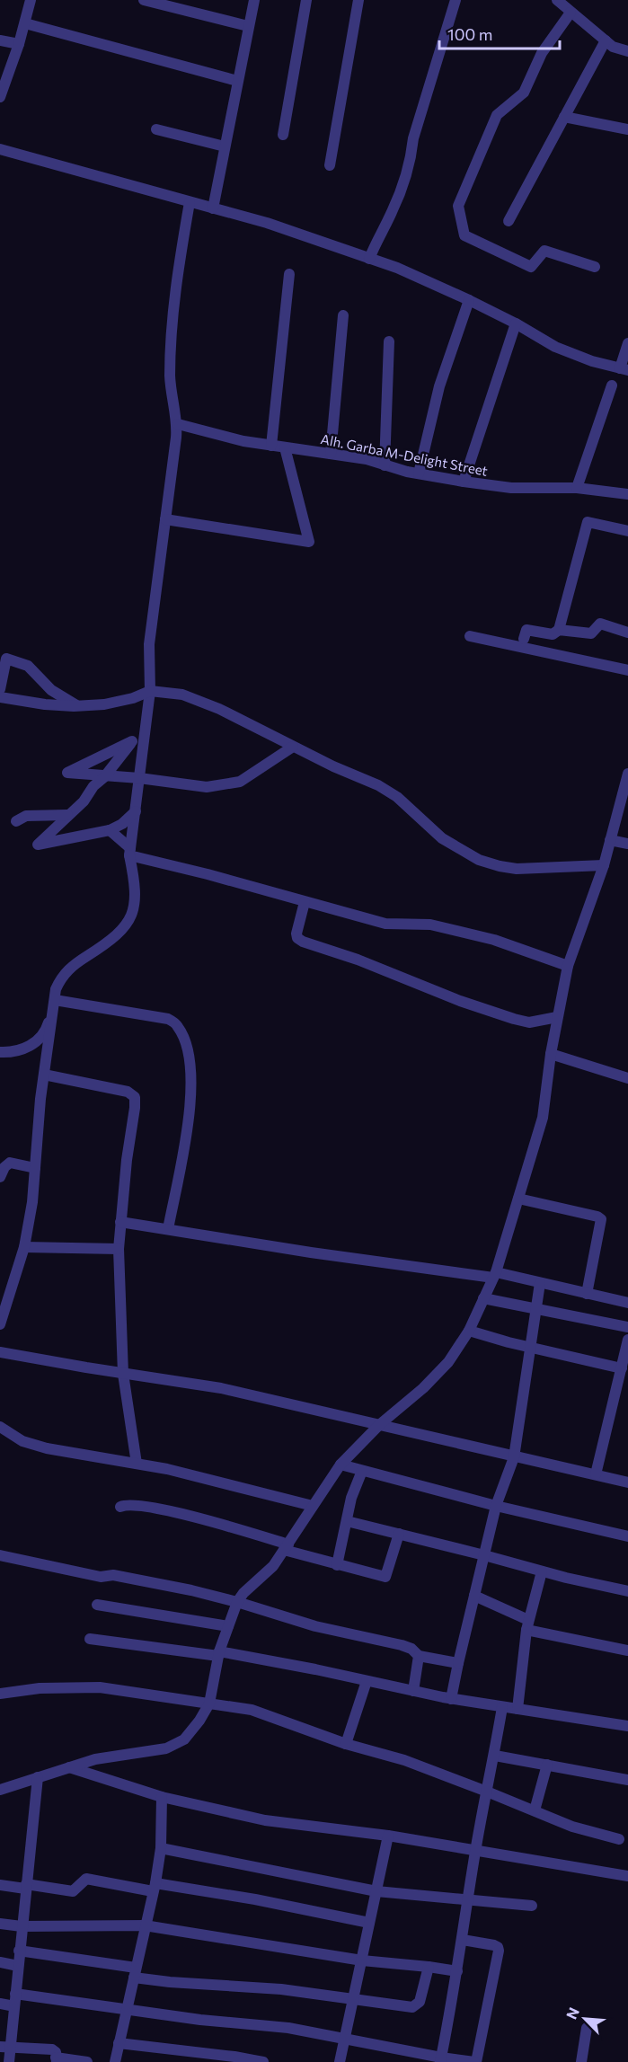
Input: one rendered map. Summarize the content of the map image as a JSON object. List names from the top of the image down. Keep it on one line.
{"streets":{"street":["Alh. Garba M-Delight Street"]},"scale_bar":"100 m","north":"top left"}
